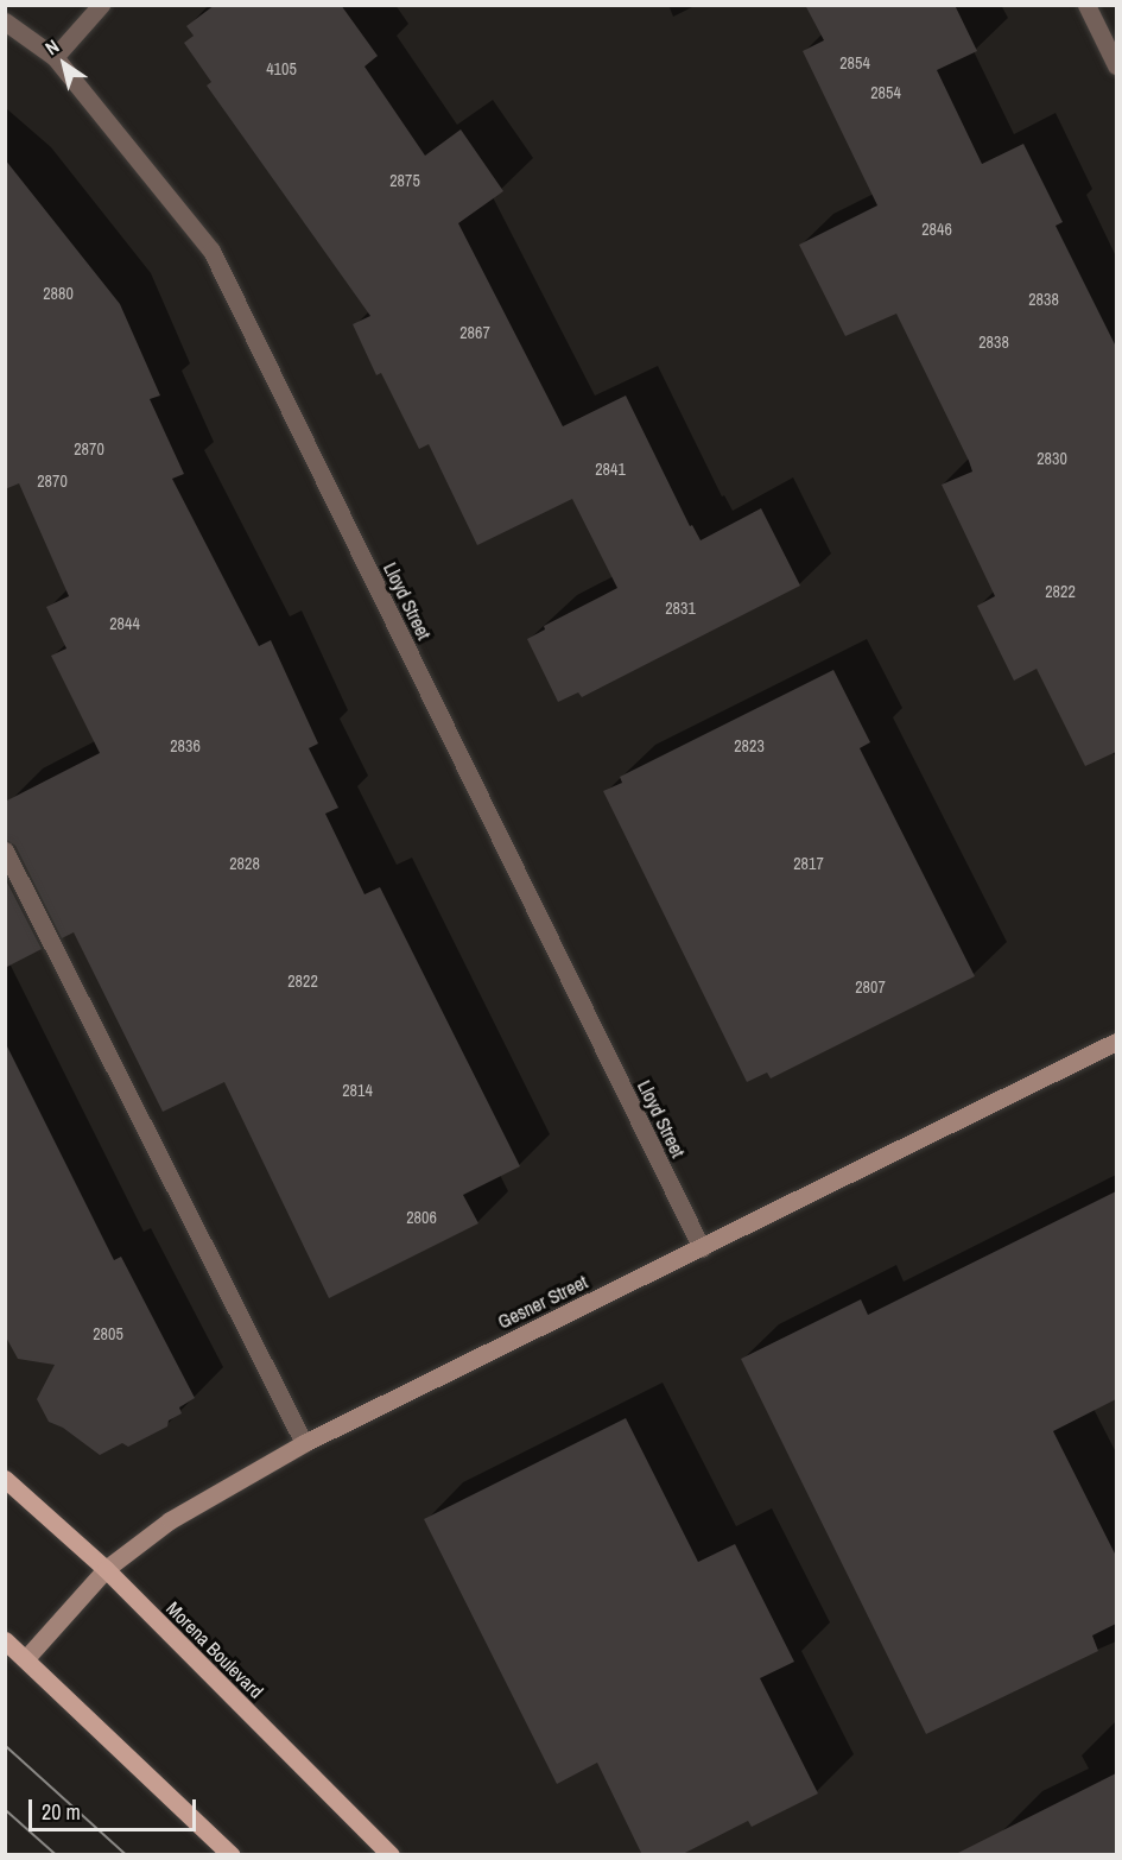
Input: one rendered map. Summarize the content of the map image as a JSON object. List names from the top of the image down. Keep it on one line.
{"streets":{"main road":["Gesner Street","Morena Boulevard"],"street":["Lloyd Street"]},"crossings":[["Lloyd Street","Gesner Street"],["Gesner Street","Morena Boulevard"]],"house_numbers":["2854","4105","2854","2875","2846","2880","2838","2867","2838","2870","2830","2841","2870","2822","2831","2844","2836","2823","2828","2817","2822","2807","2814","2806","2805"],"scale_bar":"20 m","north":"top left"}
